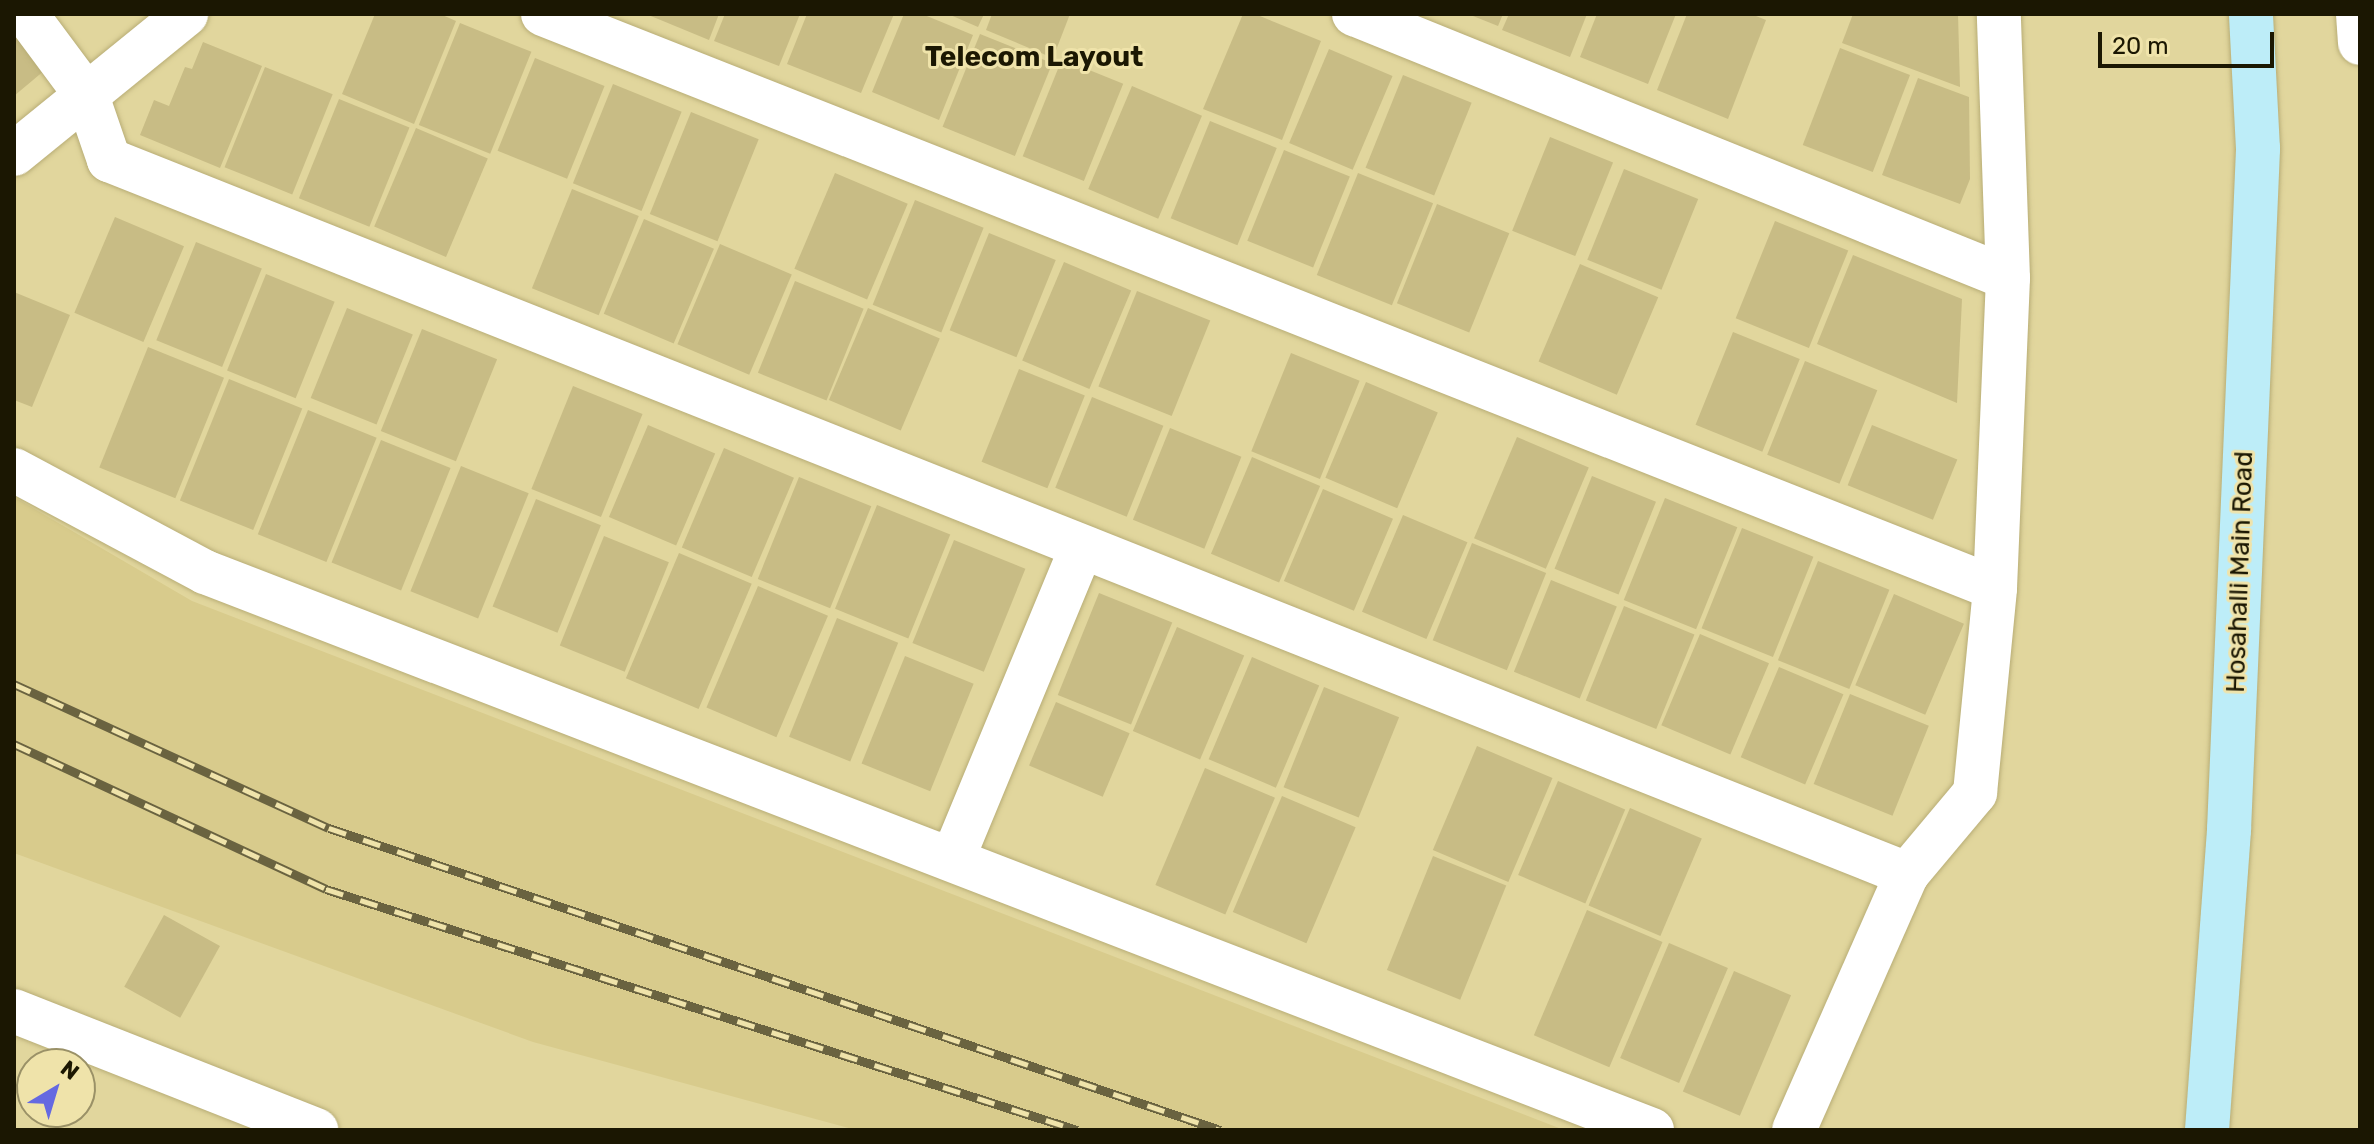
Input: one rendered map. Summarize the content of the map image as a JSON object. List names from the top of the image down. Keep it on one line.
{"streets":{"street":["Hosahalli Main Road"]},"districts":["Telecom Layout"],"scale_bar":"20 m","north":"top right"}
